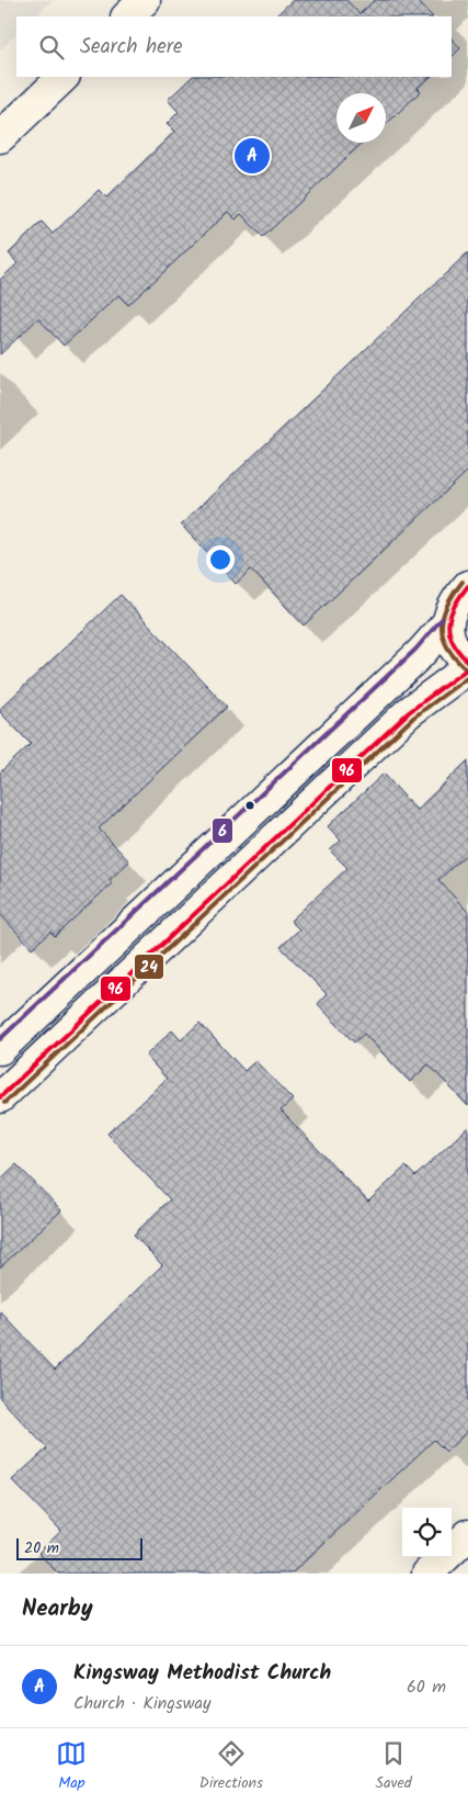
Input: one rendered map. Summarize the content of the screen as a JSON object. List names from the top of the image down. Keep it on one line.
{"lines":["transit line 24","transit line 96","transit line 6"],"scale_bar":"20 m","north":"top right","page":{"search":"Search here","pins":"A","scale":"20 m","heading":"Nearby","list":[{"mark":"A","name":"Kingsway Methodist Church","note":"Church · Kingsway","value":"60 m"}],"nav":["Map","Directions","Saved"]}}
